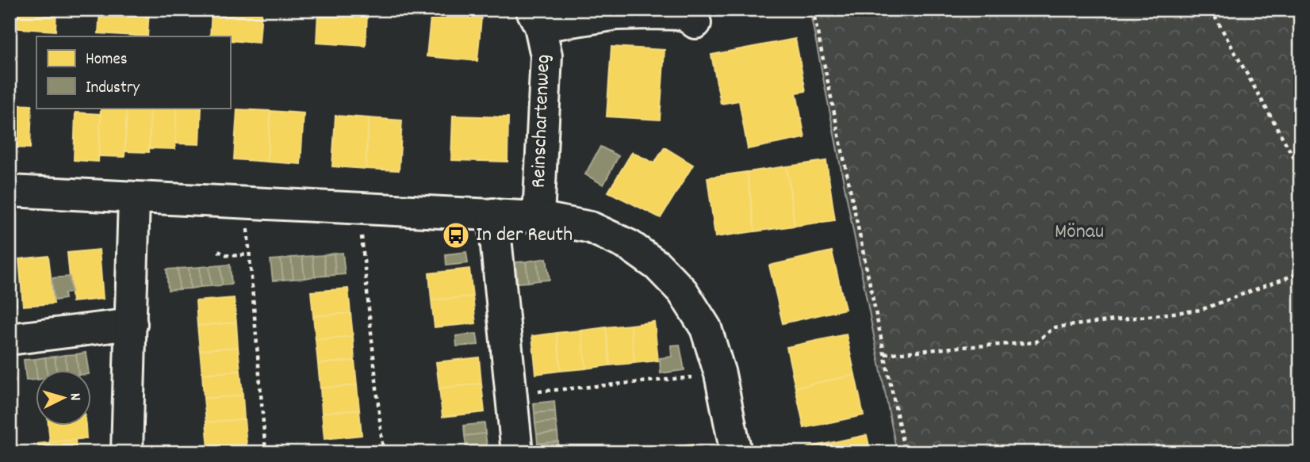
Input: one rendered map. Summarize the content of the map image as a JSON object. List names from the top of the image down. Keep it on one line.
{"streets":{"street":["Reinschartenweg"]},"parks":["Mönau"],"places":{"bus stop":["In der Reuth"]},"legend":["Homes","Industry"],"north":"right"}
